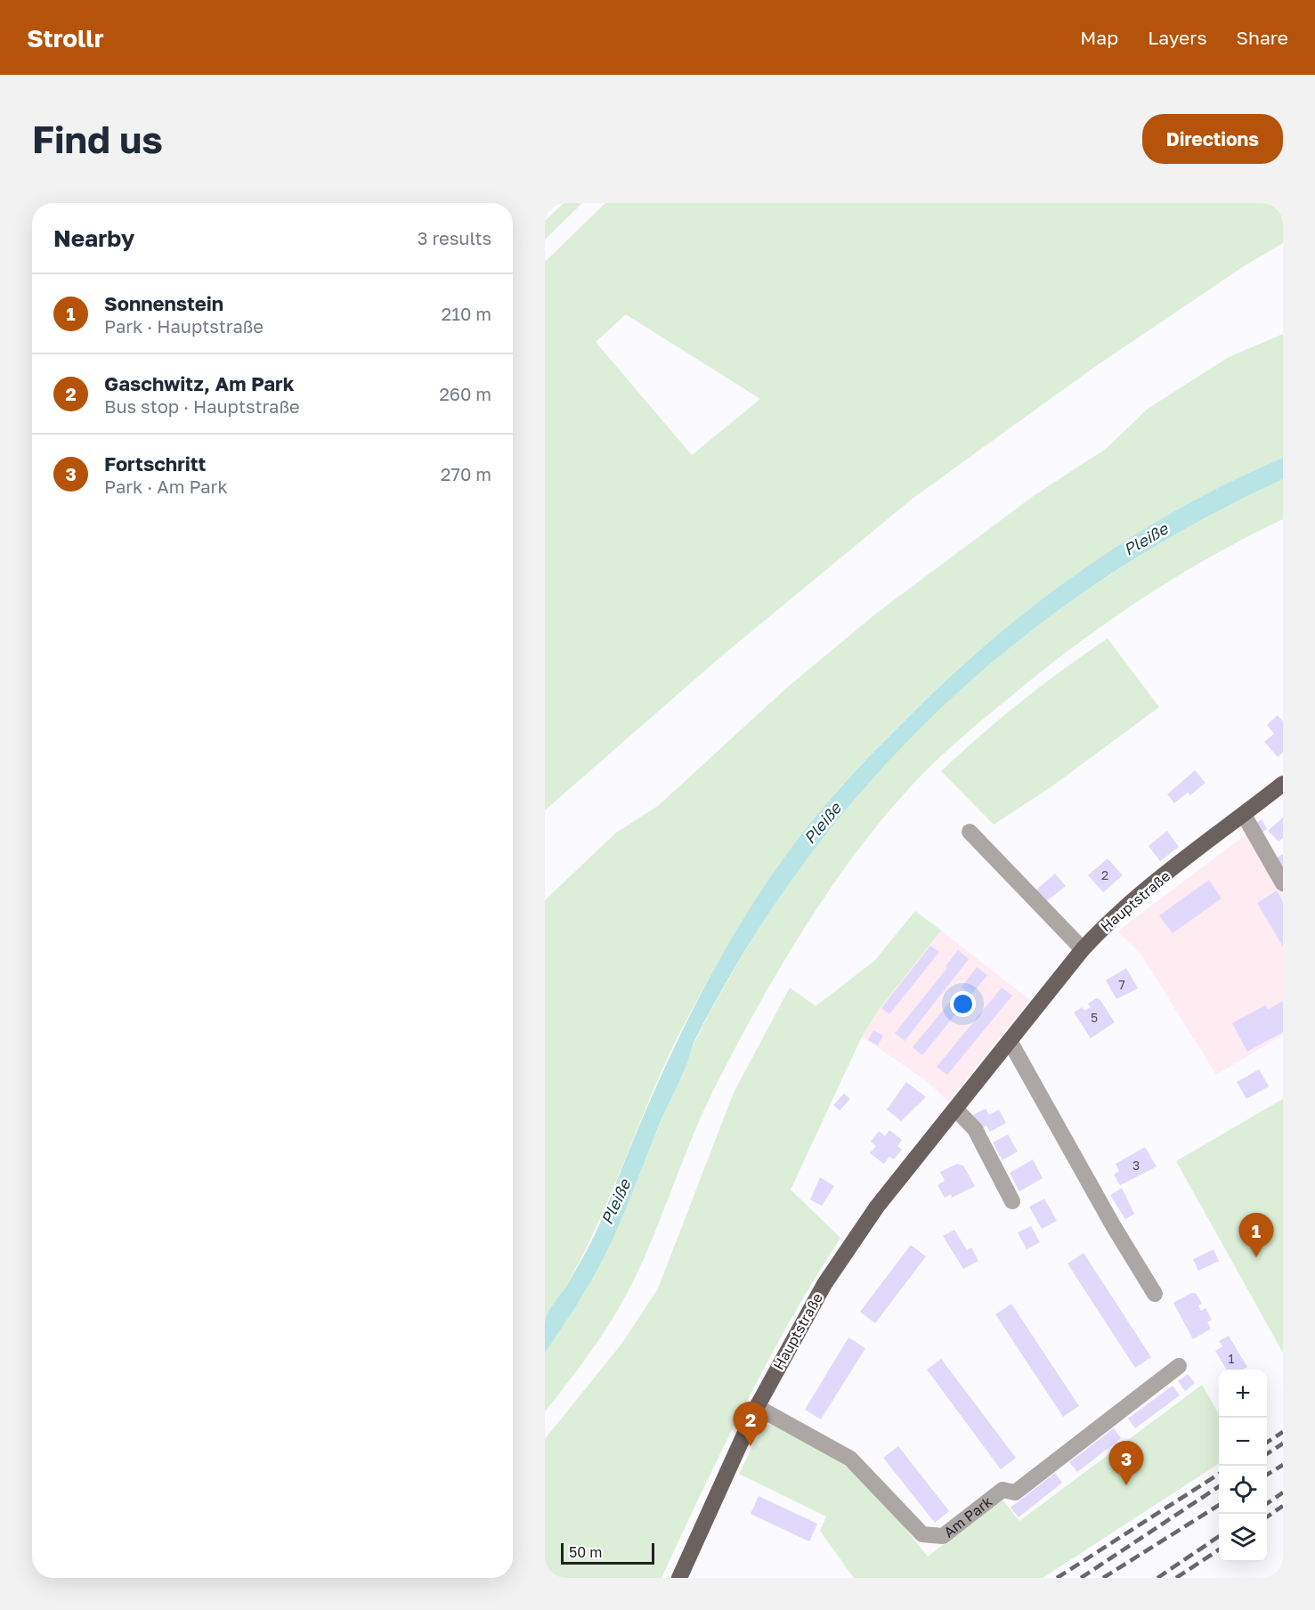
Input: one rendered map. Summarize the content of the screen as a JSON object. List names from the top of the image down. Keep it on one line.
{"streets":{"main road":["Hauptstraße"],"street":["Am Park"]},"crossings":[["Hauptstraße","Am Park"]],"water":["Pleiße"],"house_numbers":["2","7","5","3","1"],"scale_bar":"50 m","page":{"header":"Strollr","nav":["Map","Layers","Share"],"buttons":"Directions","title":"Find us","heading":["Nearby","3 results"],"list":[{"mark":"1","name":"Sonnenstein","note":"Park · Hauptstraße","value":"210 m"},{"mark":"2","name":"Gaschwitz, Am Park","note":"Bus stop · Hauptstraße","value":"260 m"},{"mark":"3","name":"Fortschritt","note":"Park · Am Park","value":"270 m"}],"pins":["1","2","3"],"map_buttons":["+","−"],"scale":"50 m"}}
